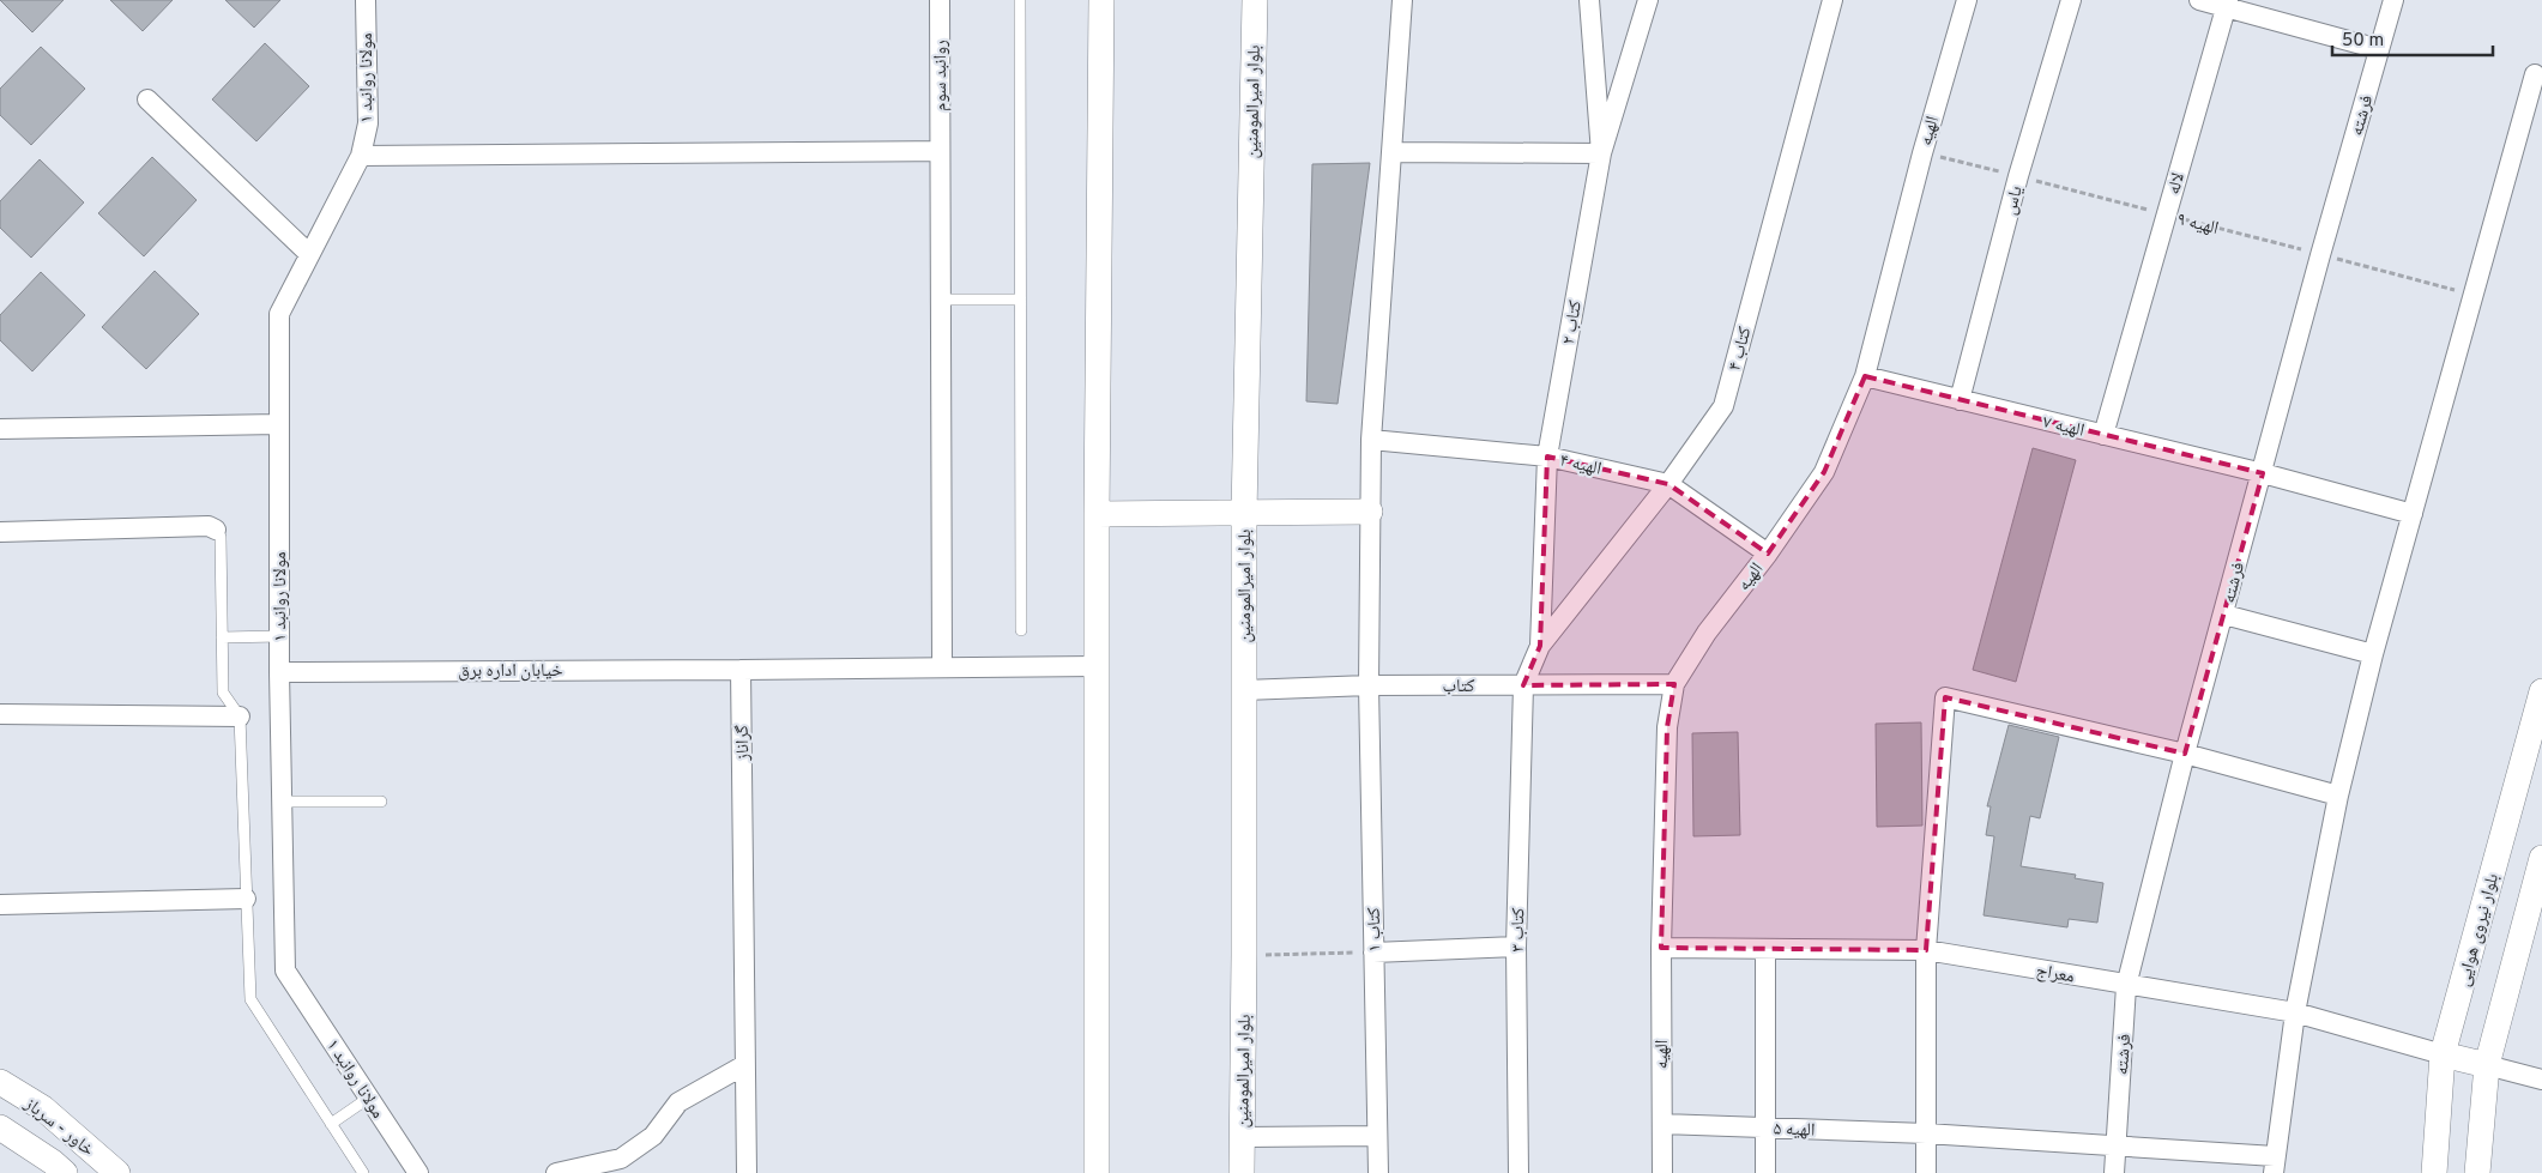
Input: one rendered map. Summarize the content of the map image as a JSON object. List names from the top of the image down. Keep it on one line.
{"streets":{"street":["روانبد سوم","مولانا روانبد ۱","بلوار امیرالمومنین","فرشته","الهیه","لاله","یاس","کتاب ۲","کتاب ۴","الهیه ۷","الهیه ۴","خیابان اداره برق","کتاب","گراناز","کتاب ۱","کتاب ۳","بلوار نیروی هوایی","معراج","خاور - سرباز","الهیه ۵"],"path":["الهیه ۹"]},"crossings":[["مولانا روانبد ۱","خیابان اداره برق"],["بلوار امیرالمومنین","کتاب"],["فرشته","الهیه ۹"],["فرشته","الهیه ۷"],["فرشته","معراج"],["فرشته","الهیه ۵"],["الهیه","الهیه ۹"],["الهیه","الهیه ۷"],["الهیه","الهیه ۴"],["الهیه","کتاب"],["الهیه","معراج"],["الهیه","الهیه ۵"],["لاله","الهیه ۹"],["لاله","الهیه ۷"],["یاس","الهیه ۹"],["یاس","الهیه ۷"],["کتاب ۲","کتاب ۴"],["کتاب ۲","الهیه ۴"],["کتاب ۴","الهیه ۴"],["الهیه ۴","کتاب ۱"],["خیابان اداره برق","گراناز"],["کتاب","کتاب ۱"],["کتاب","کتاب ۳"],["بلوار نیروی هوایی","معراج"]],"scale_bar":"50 m"}
